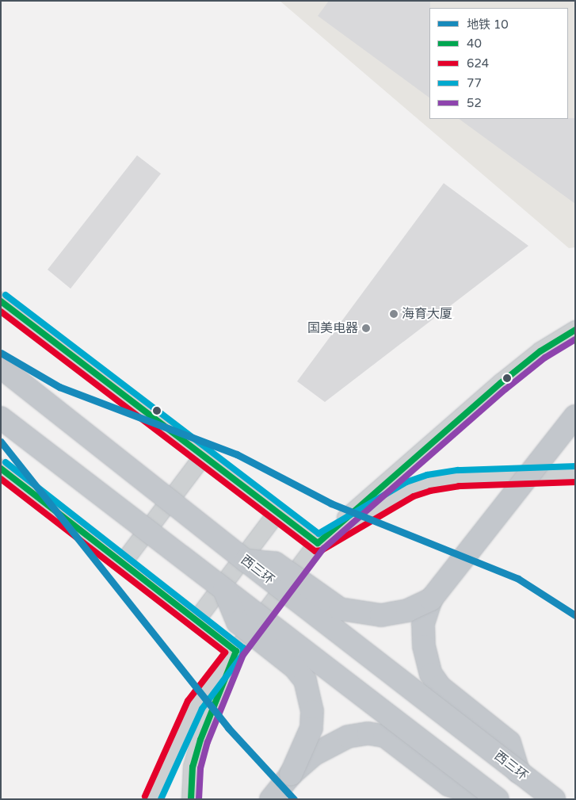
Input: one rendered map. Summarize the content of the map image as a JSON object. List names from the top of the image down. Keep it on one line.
{"streets":{"highway":["西三环"]},"places":["海育大厦","国美电器"],"lines":["transit line 77","transit line 40","transit line 624","transit line 52","metro line 10"],"legend":["地铁 10","40","624","77","52"]}
